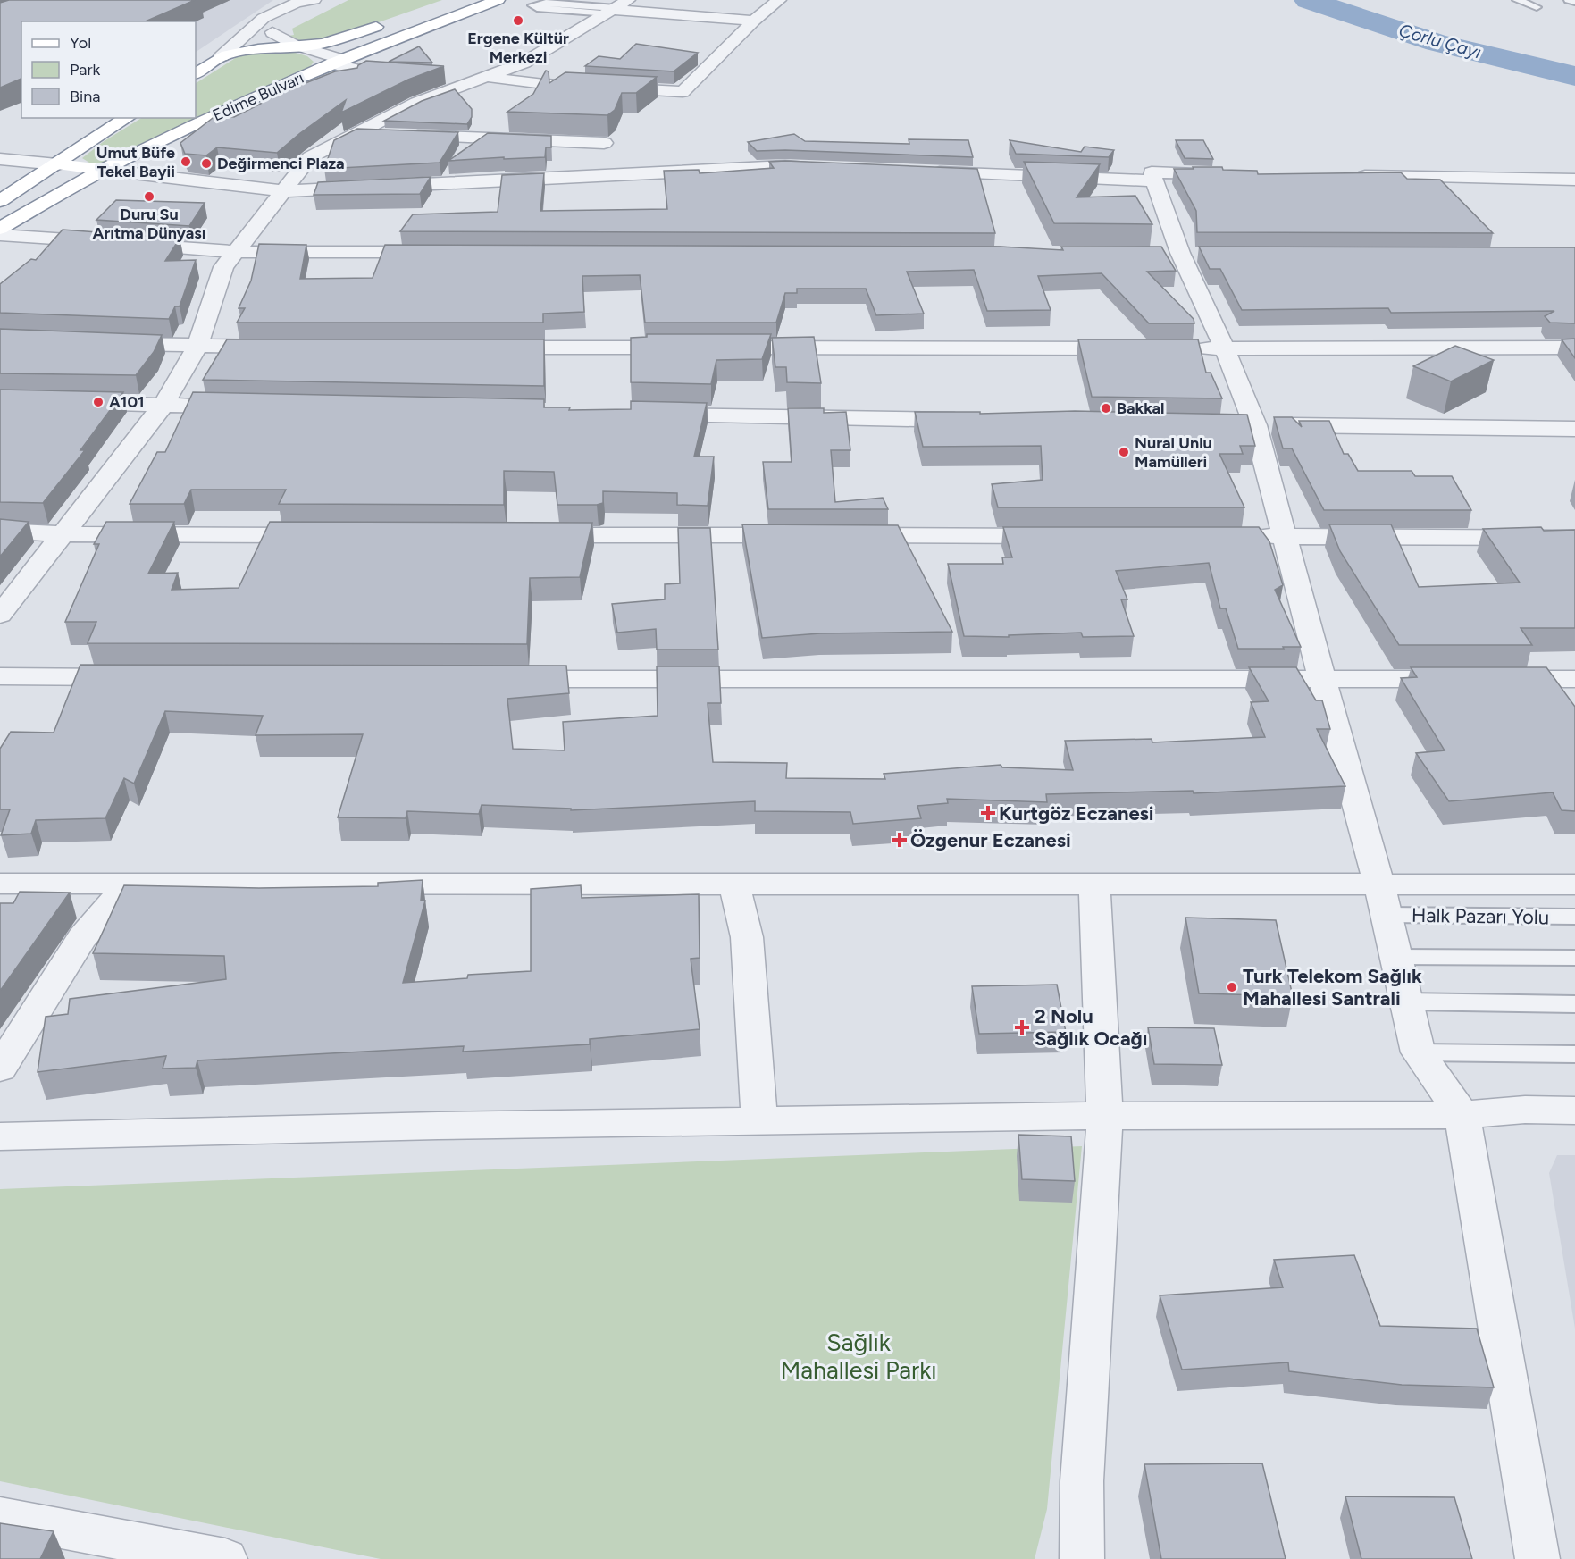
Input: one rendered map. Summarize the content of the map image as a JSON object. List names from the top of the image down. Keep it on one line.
{"streets":{"main road":["Edirne Bulvarı"],"lane":["Halk Pazarı Yolu"]},"water":["Çorlu Çayı"],"parks":["Sağlık Mahallesi Parkı"],"places":{"other":["Ergene Kültür Merkezi","Umut Büfe Tekel Bayii","Değirmenci Plaza","Duru Su Arıtma Dünyası","A101","Bakkal","Nural Unlu Mamülleri","Turk Telekom Sağlık Mahallesi Santrali"],"health":["Kurtgöz Eczanesi","Özgenur Eczanesi","2 Nolu Sağlık Ocağı"]},"legend":["Yol","Park","Bina"]}
